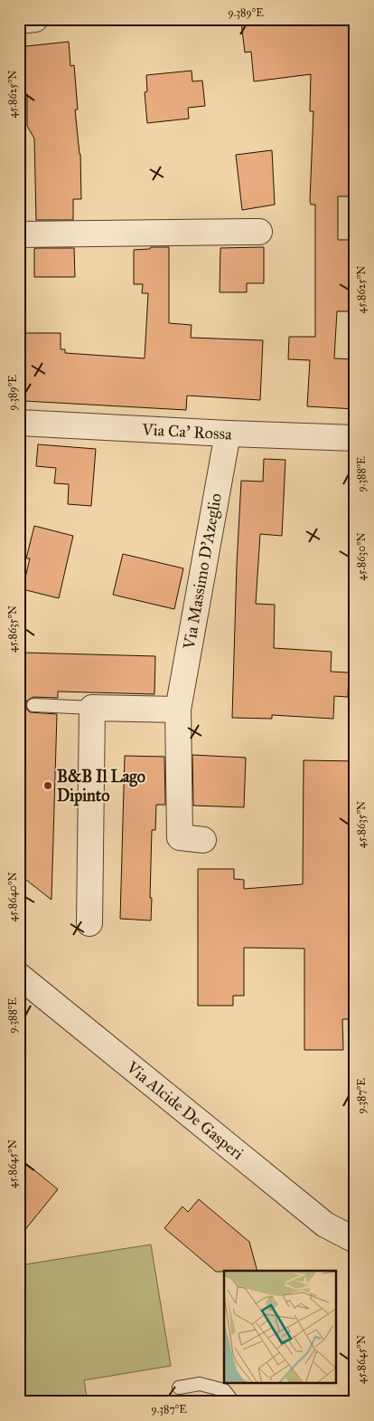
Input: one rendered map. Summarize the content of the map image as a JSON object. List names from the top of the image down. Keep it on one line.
{"streets":{"street":["Via Ca' Rossa","Via Massimo D'Azeglio","Via Alcide De Gasperi"]},"crossings":[["Via Ca' Rossa","Via Massimo D'Azeglio"]],"places":["B&B Il Lago Dipinto"],"coordinates":["9.389°E","45.8625°N","9.388°E","45.8630°N","45.8635°N","45.8640°N","9.387°E","45.8645°N"]}
